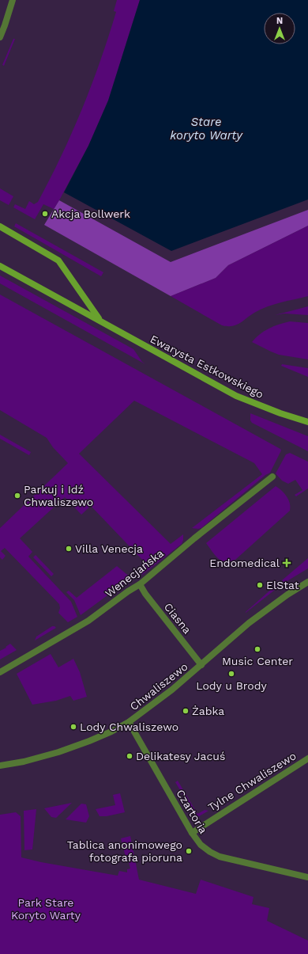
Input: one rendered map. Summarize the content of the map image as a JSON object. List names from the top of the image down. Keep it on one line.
{"streets":{"street":["Ewarysta Estkowskiego","Wenecjańska","Ciasna","Chwaliszewo","Tylne Chwaliszewo","Czartoria"]},"crossings":[["Wenecjańska","Ciasna"],["Ciasna","Chwaliszewo"],["Chwaliszewo","Czartoria"],["Tylne Chwaliszewo","Czartoria"]],"water":["Stare koryto Warty"],"parks":["Park Stare Koryto Warty"],"places":{"other":["Akcja Bollwerk","Parkuj i Idź Chwaliszewo","Villa Venecja","ElStat","Music Center","Lody u Brody","Żabka","Lody Chwaliszewo","Delikatesy Jacuś","Tablica anonimowego fotografa pioruna"],"health":["Endomedical"]},"north":"top"}
